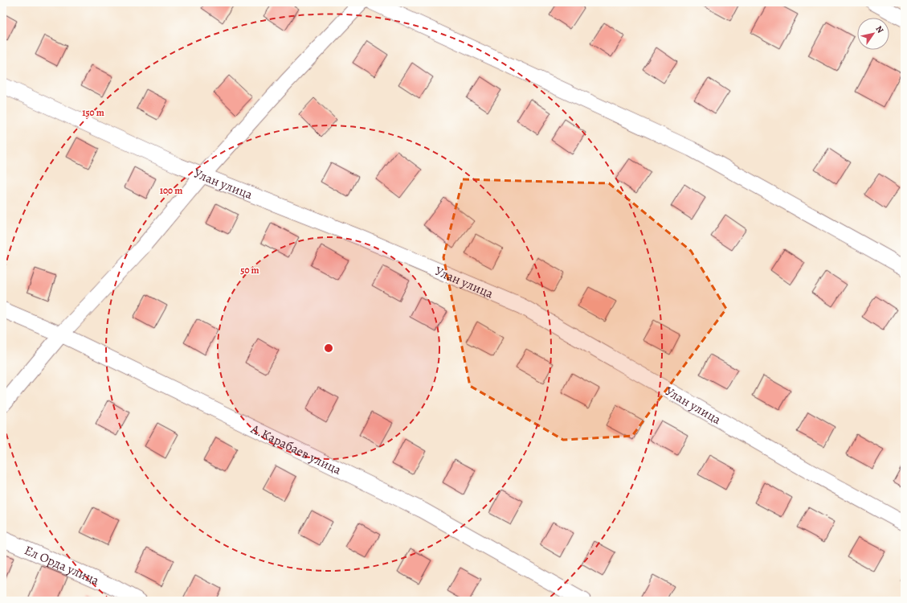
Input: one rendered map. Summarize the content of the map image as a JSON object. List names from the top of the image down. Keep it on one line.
{"streets":{"street":["Улан улица","А.Карабаев улица","Ел Орда улица"]},"north":"top right","rings":["150 m","100 m","50 m"]}
